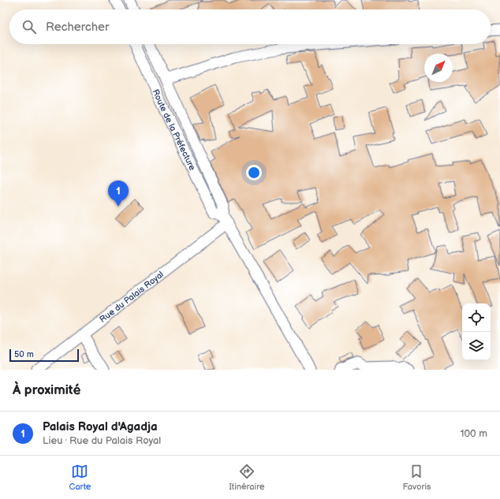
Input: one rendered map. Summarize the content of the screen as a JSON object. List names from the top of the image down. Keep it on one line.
{"streets":{"street":["Route de la Préfecture","Rue du Palais Royal"]},"crossings":[["Route de la Préfecture","Rue du Palais Royal"]],"scale_bar":"50 m","north":"top right","page":{"search":"Rechercher","pins":"1","scale":"50 m","heading":"À proximité","list":[{"mark":"1","name":"Palais Royal d'Agadja","note":"Lieu · Rue du Palais Royal","value":"100 m"}],"nav":["Carte","Itinéraire","Favoris"]}}
